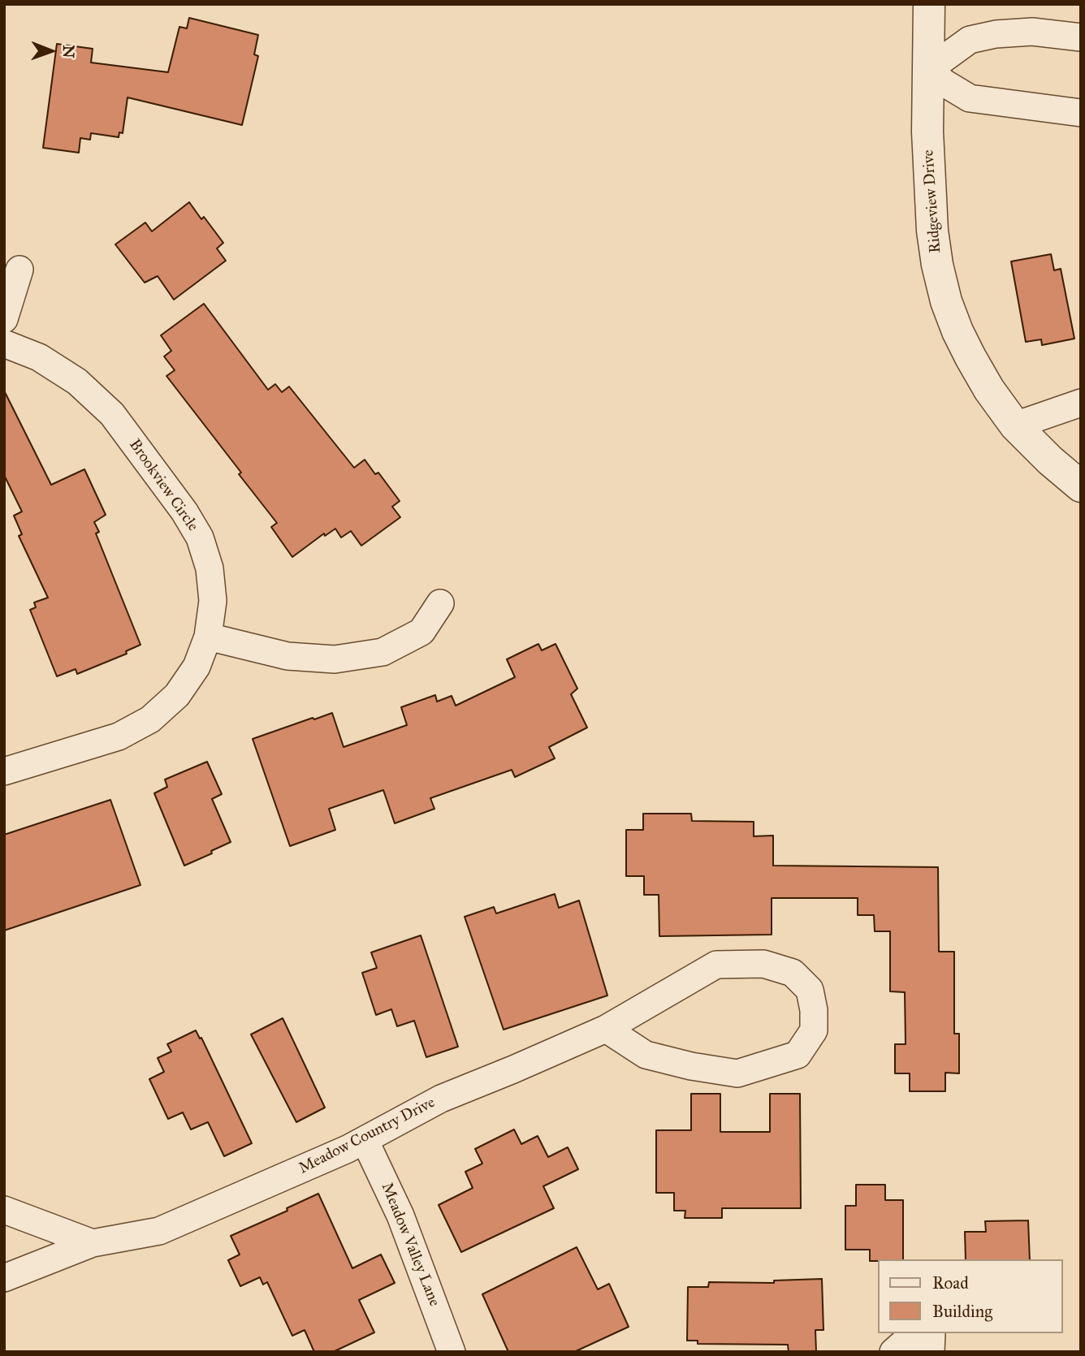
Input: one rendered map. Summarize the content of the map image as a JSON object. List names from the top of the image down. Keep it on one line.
{"streets":{"street":["Ridgeview Drive","Brookview Circle","Meadow Country Drive","Meadow Valley Lane"]},"crossings":[["Meadow Country Drive","Meadow Valley Lane"]],"legend":["Road","Building"],"north":"right"}
